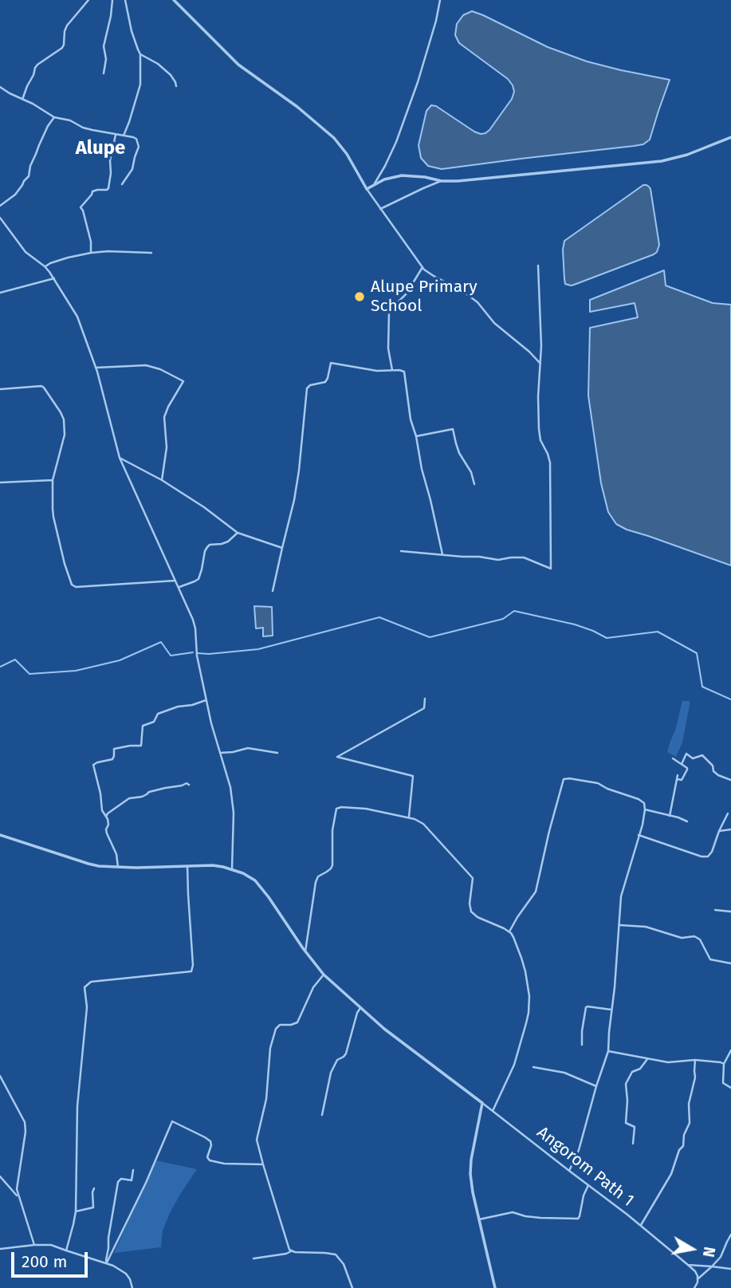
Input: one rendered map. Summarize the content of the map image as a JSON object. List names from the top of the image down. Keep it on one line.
{"streets":{"street":["Angorom Path 1"]},"districts":["Alupe"],"places":["Alupe Primary School"],"scale_bar":"200 m","north":"right"}
